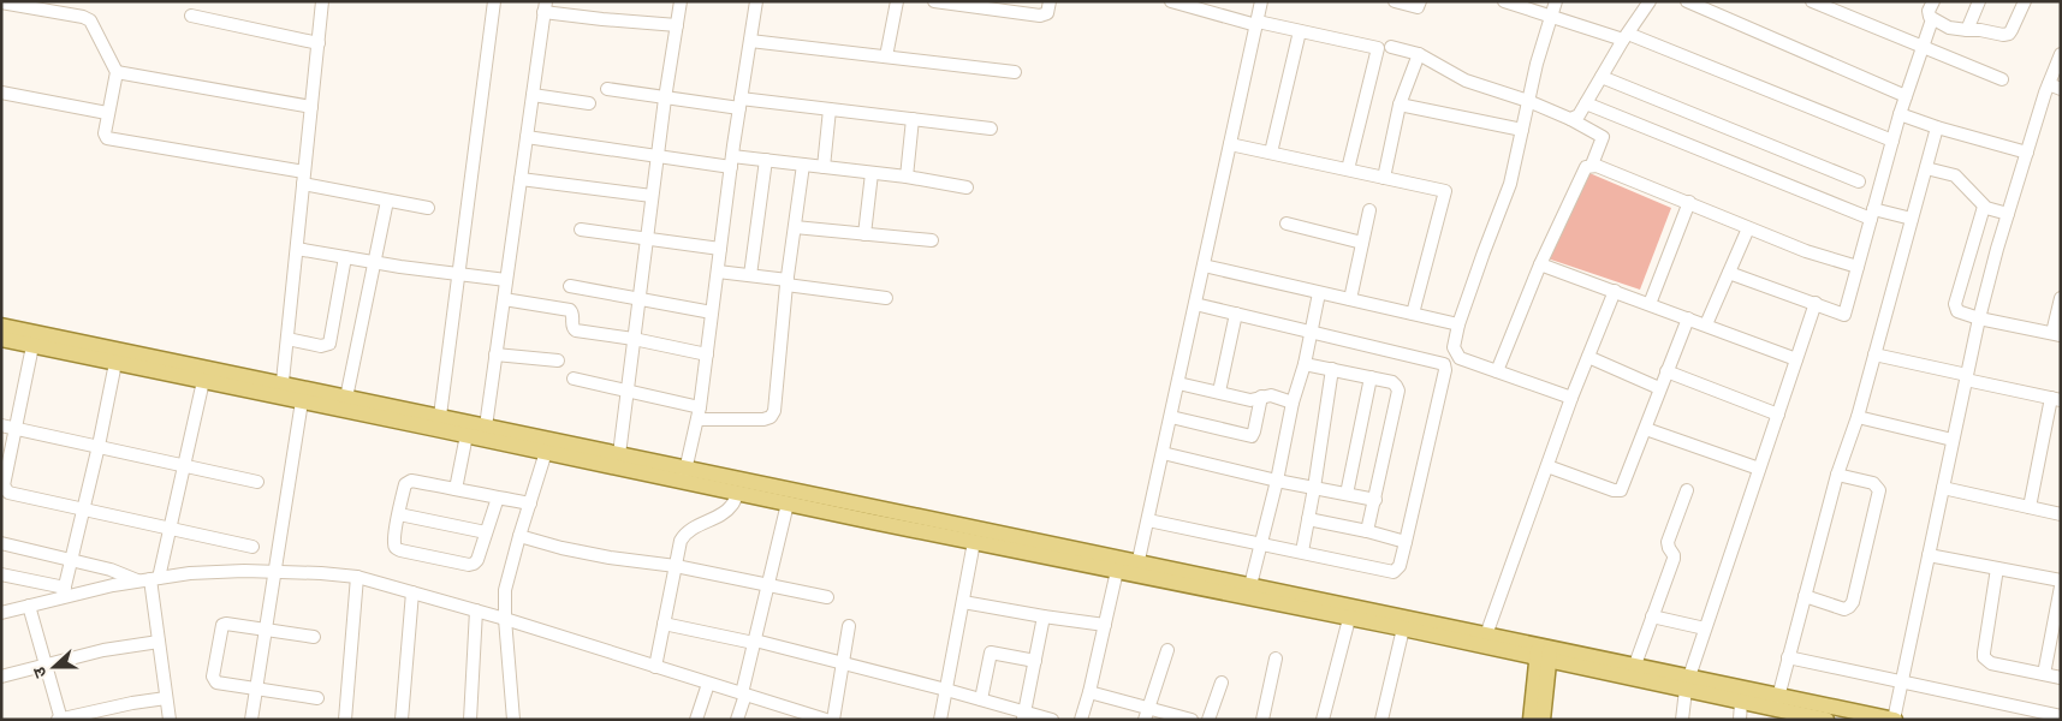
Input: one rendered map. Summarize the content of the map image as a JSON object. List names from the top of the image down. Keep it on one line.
{"north":"left"}
